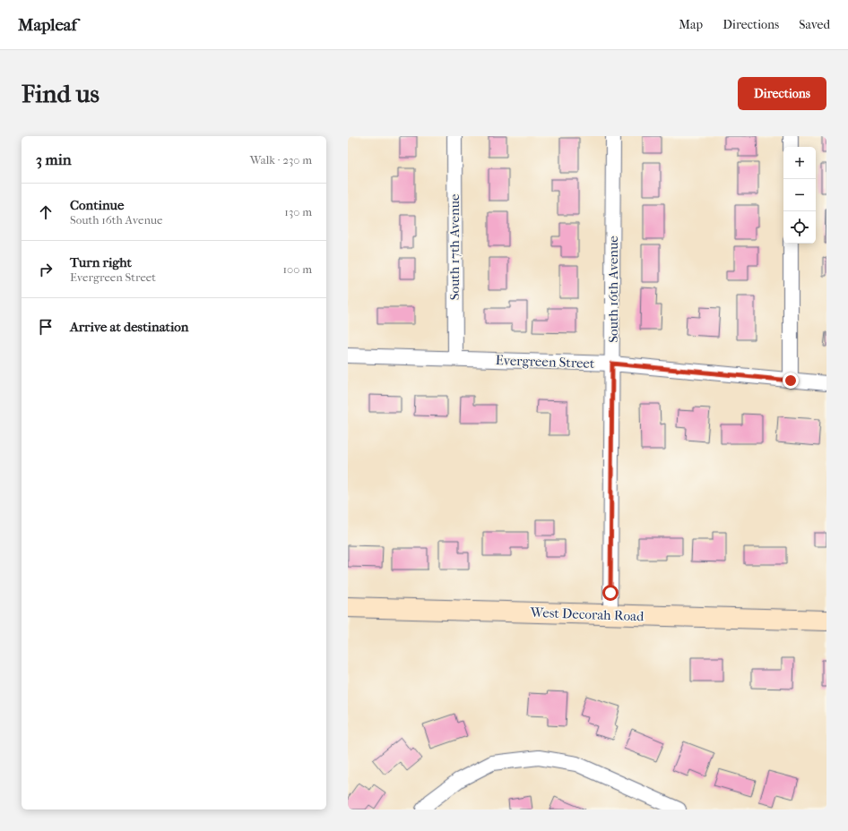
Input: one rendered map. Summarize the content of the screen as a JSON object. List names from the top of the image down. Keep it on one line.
{"streets":{"street":["South 17th Avenue","South 16th Avenue","Evergreen Street","West Decorah Road"]},"crossings":[["South 17th Avenue","Evergreen Street"],["South 16th Avenue","Evergreen Street"],["South 16th Avenue","West Decorah Road"]],"page":{"header":"Mapleaf","nav":["Map","Directions","Saved"],"buttons":"Directions","title":"Find us","heading":["3 min","Walk · 230 m"],"map_buttons":["+","−"],"list":[["Continue","South 16th Avenue","130 m"],["Turn right","Evergreen Street","100 m"],"Arrive at destination"]}}
